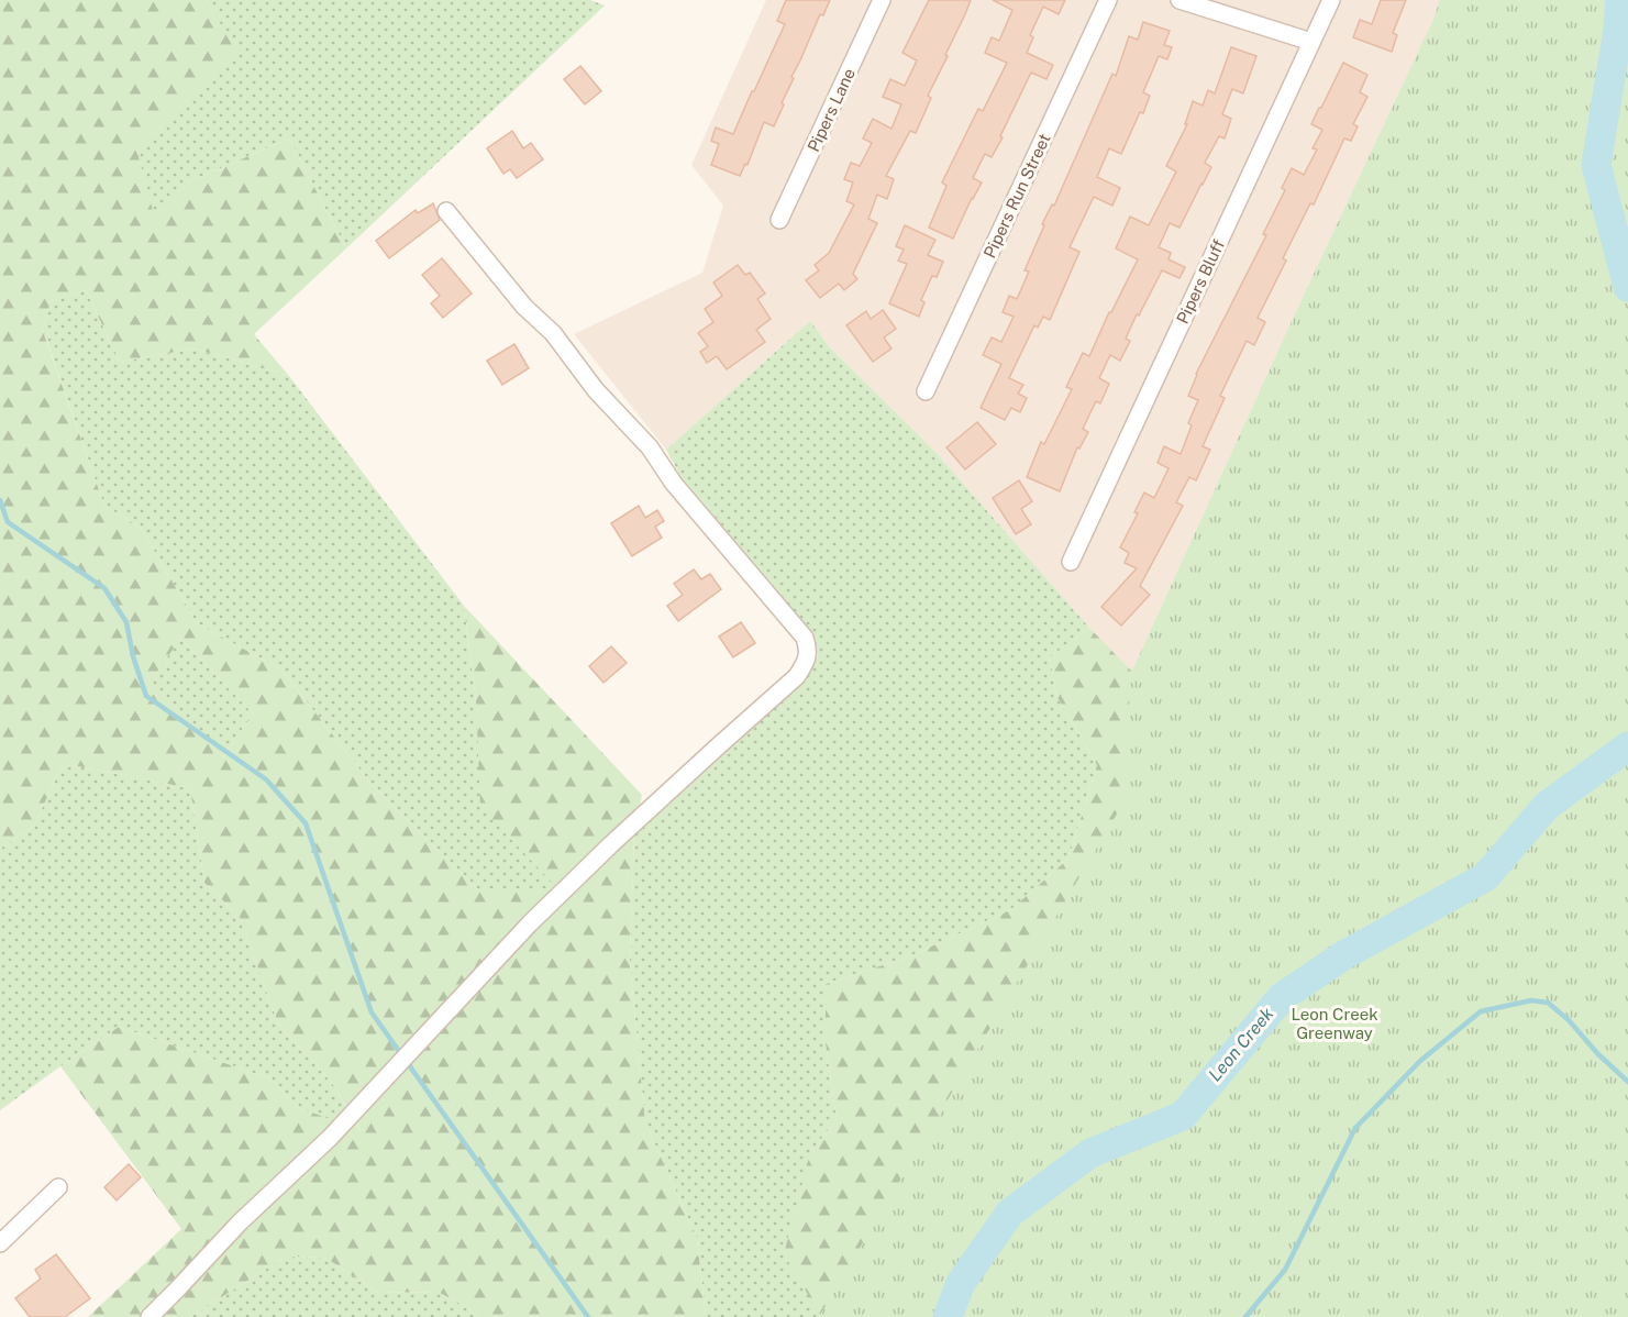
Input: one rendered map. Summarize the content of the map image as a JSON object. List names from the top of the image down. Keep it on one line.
{"streets":{"street":["Pipers Lane","Pipers Run Street","Pipers Bluff"]},"water":["Leon Creek"],"parks":["Leon Creek Greenway"]}
